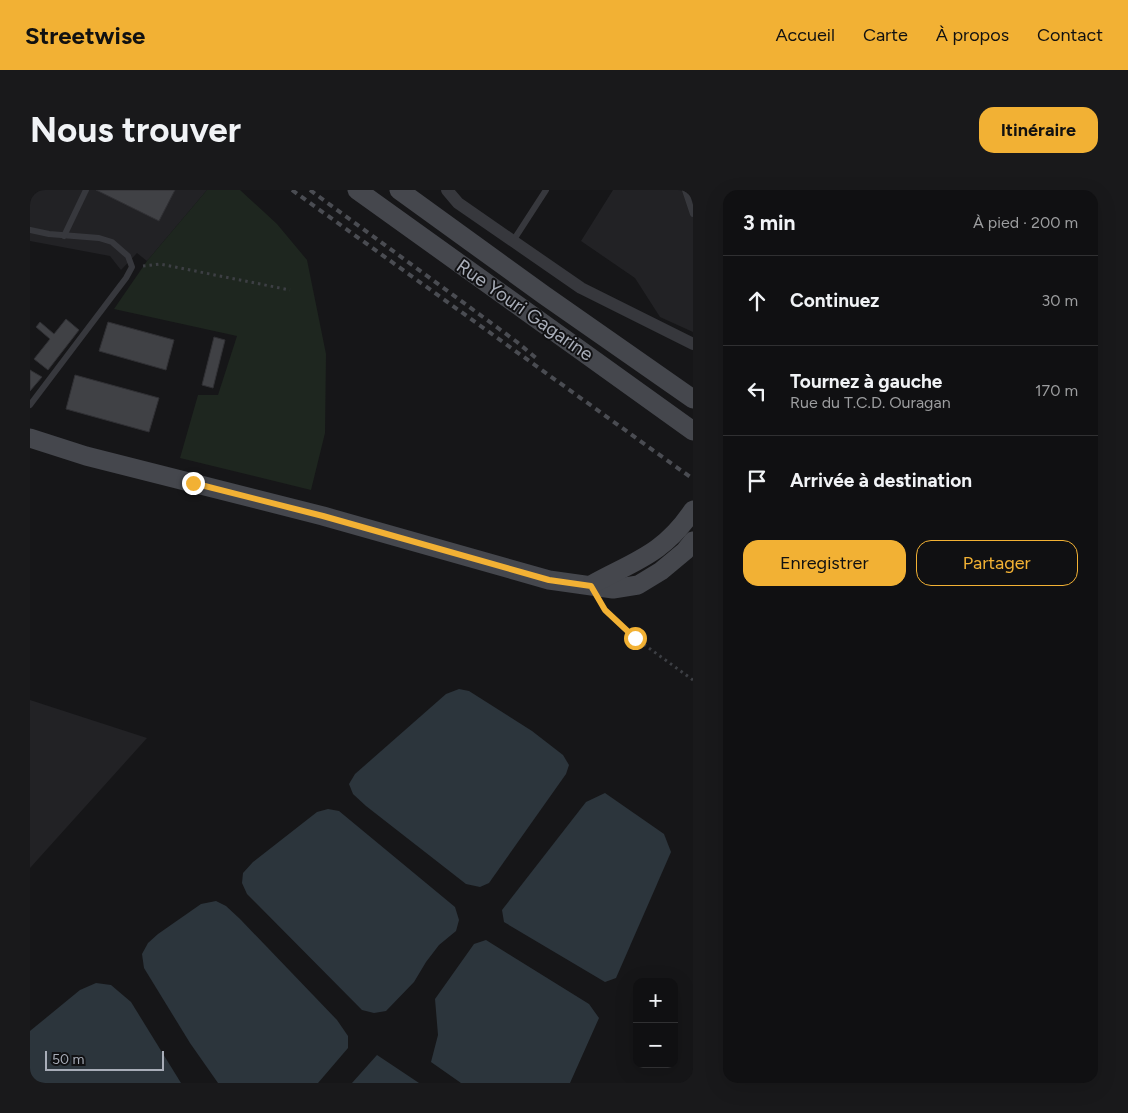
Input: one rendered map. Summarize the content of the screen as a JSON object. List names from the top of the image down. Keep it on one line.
{"streets":{"street":["Rue Youri Gagarine"]},"scale_bar":"50 m","page":{"header":"Streetwise","nav":["Accueil","Carte","À propos","Contact"],"buttons":["Itinéraire",["Enregistrer","Partager"]],"title":"Nous trouver","heading":["3 min","À pied · 200 m"],"list":[["Continuez","30 m"],["Tournez à gauche","Rue du T.C.D. Ouragan","170 m"],"Arrivée à destination"],"map_buttons":["+","−"],"scale":"50 m"}}
